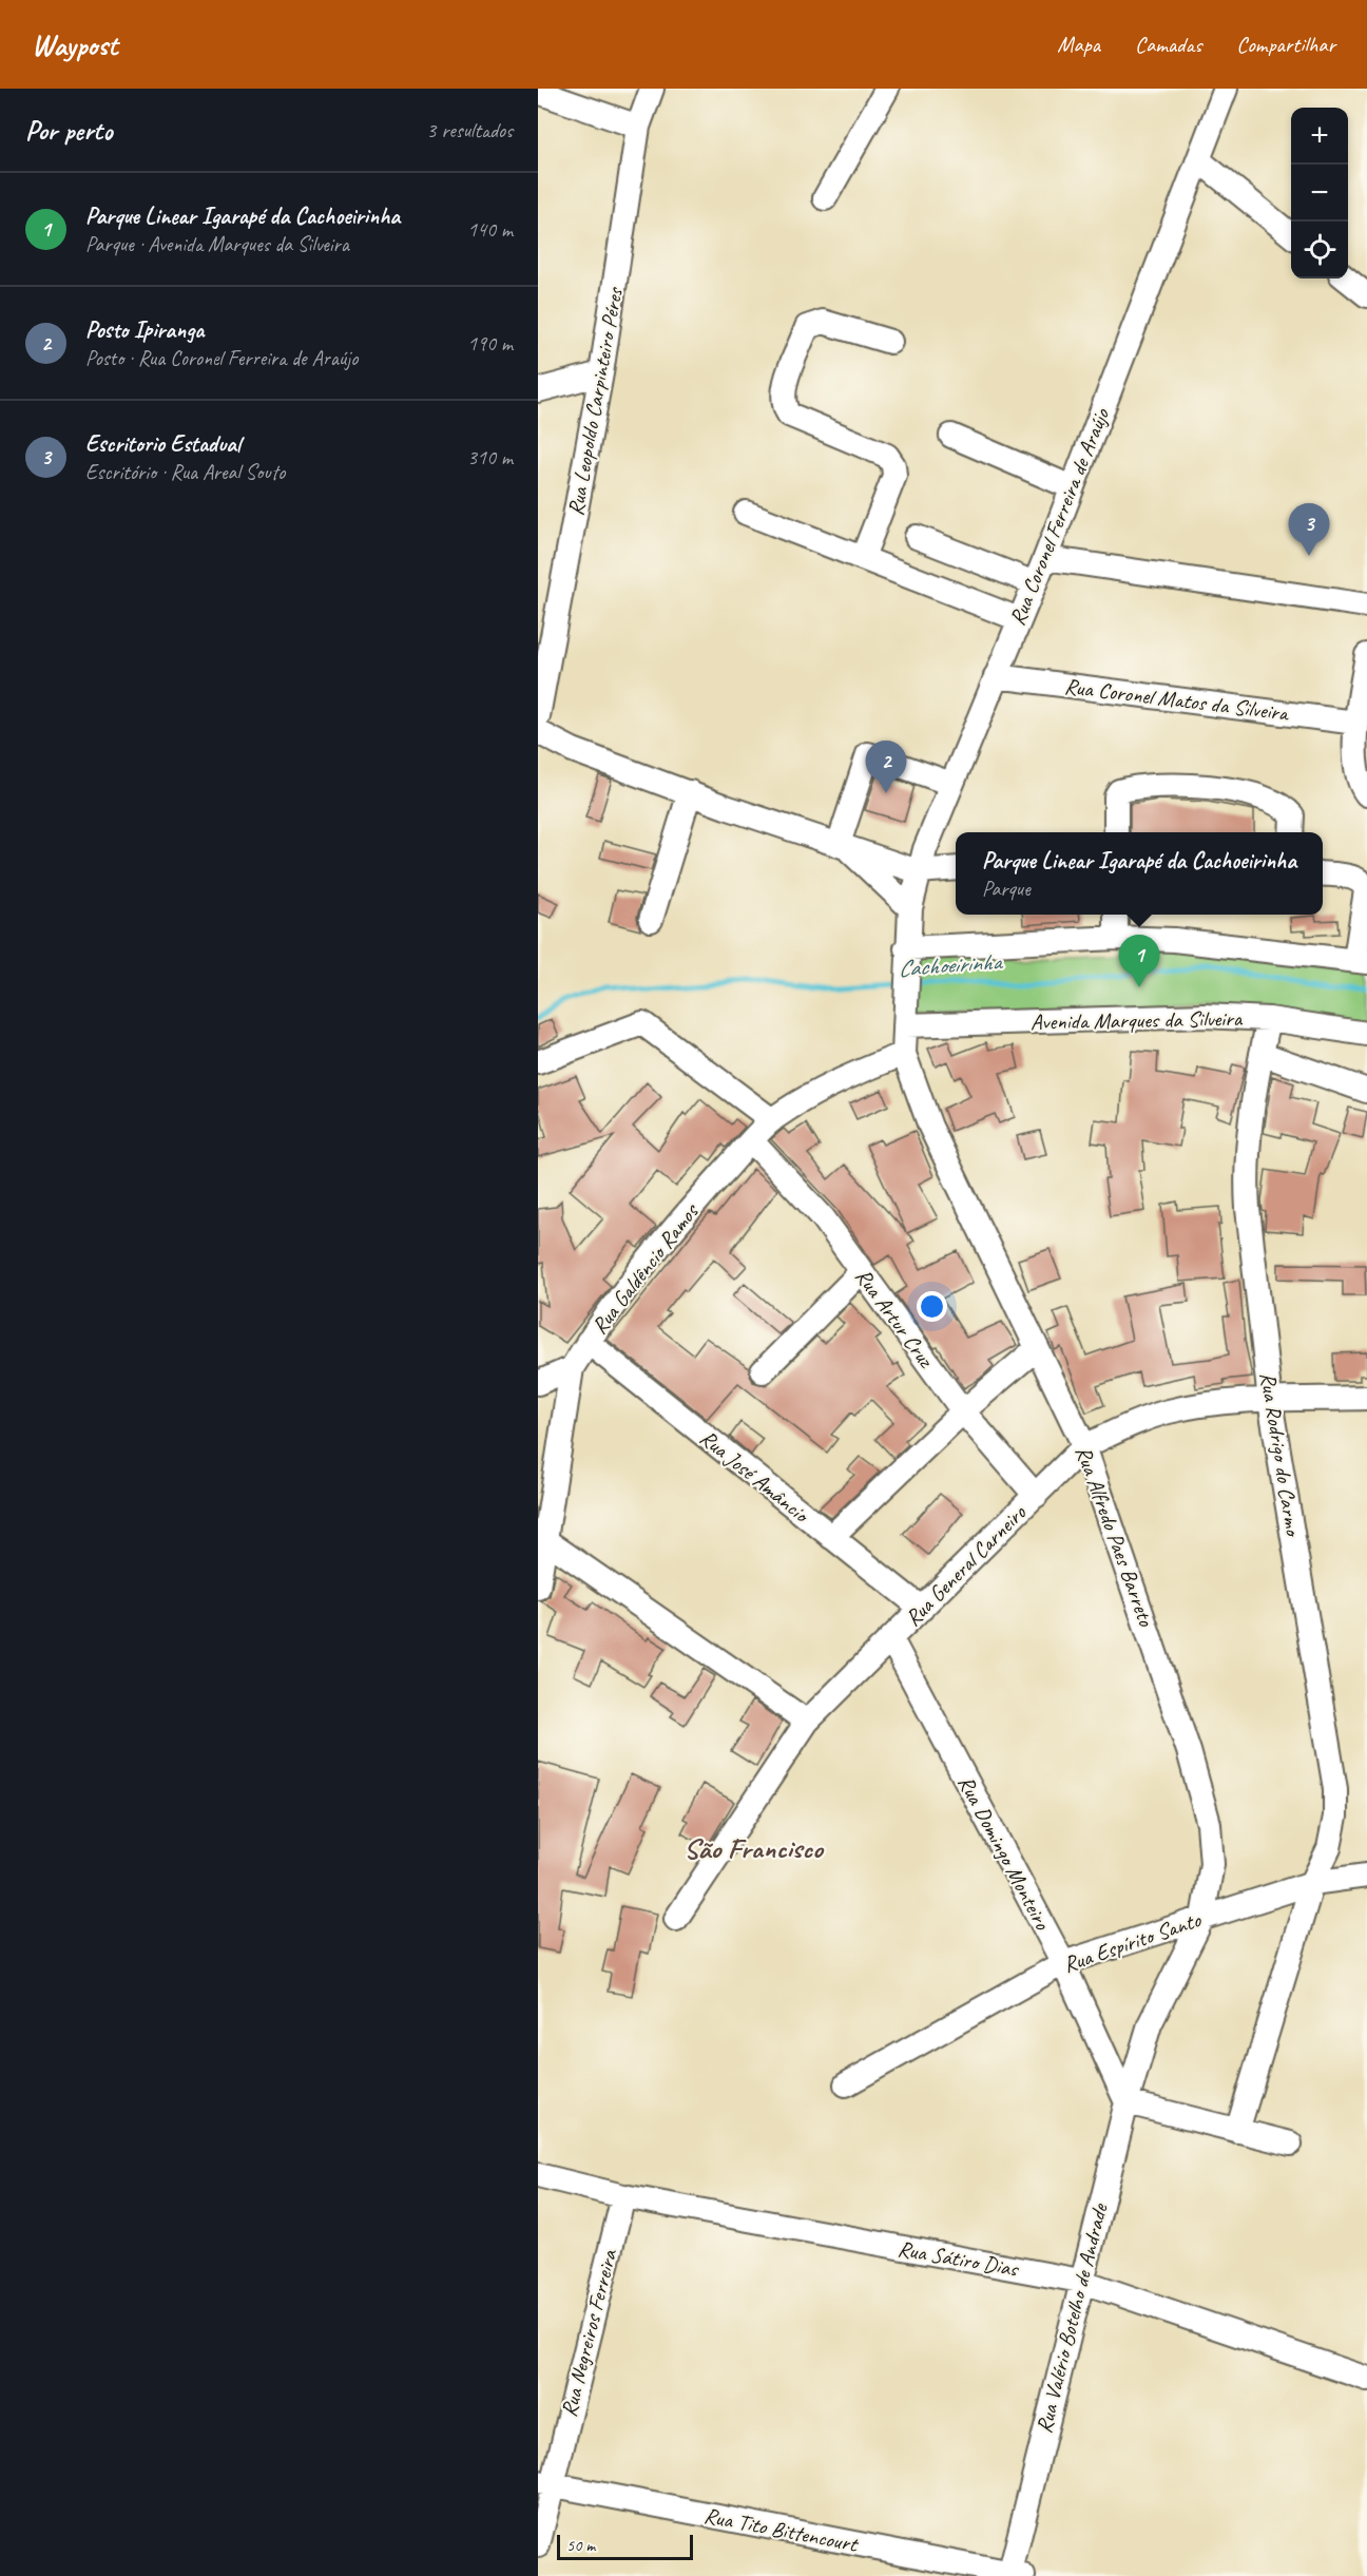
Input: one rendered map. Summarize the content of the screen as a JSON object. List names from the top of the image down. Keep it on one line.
{"streets":{"street":["Rua Leopoldo Carpinteiro Péres","Rua Coronel Ferreira de Araújo","Rua Coronel Matos da Silveira","Avenida Marques da Silveira","Rua Galdêncio Ramos","Rua Artur Cruz","Rua Rodrigo do Carmo","Rua José Amâncio","Rua Alfredo Paes Barreto","Rua General Carneiro","Rua Domingo Monteiro","Rua Espírito Santo","Rua Sátiro Dias","Rua Valério Botelho de Andrade","Rua Negreiros Ferreira","Rua Tito Bittencourt"]},"crossings":[["Rua Coronel Ferreira de Araújo","Rua Coronel Matos da Silveira"],["Rua Coronel Ferreira de Araújo","Avenida Marques da Silveira"],["Rua Coronel Ferreira de Araújo","Rua Alfredo Paes Barreto"],["Avenida Marques da Silveira","Rua Rodrigo do Carmo"],["Avenida Marques da Silveira","Rua Alfredo Paes Barreto"],["Rua Galdêncio Ramos","Rua Artur Cruz"],["Rua Galdêncio Ramos","Rua José Amâncio"],["Rua Galdêncio Ramos","Rua Alfredo Paes Barreto"],["Rua Artur Cruz","Rua General Carneiro"],["Rua Rodrigo do Carmo","Rua General Carneiro"],["Rua Rodrigo do Carmo","Rua Espírito Santo"],["Rua José Amâncio","Rua General Carneiro"],["Rua Alfredo Paes Barreto","Rua General Carneiro"],["Rua Alfredo Paes Barreto","Rua Espírito Santo"],["Rua Alfredo Paes Barreto","Rua Valério Botelho de Andrade"],["Rua General Carneiro","Rua Domingo Monteiro"],["Rua Domingo Monteiro","Rua Espírito Santo"],["Rua Domingo Monteiro","Rua Valério Botelho de Andrade"],["Rua Sátiro Dias","Rua Valério Botelho de Andrade"],["Rua Sátiro Dias","Rua Negreiros Ferreira"],["Rua Valério Botelho de Andrade","Rua Tito Bittencourt"],["Rua Negreiros Ferreira","Rua Tito Bittencourt"]],"districts":["São Francisco"],"water":["Cachoeirinha"],"scale_bar":"50 m","page":{"header":"Waypost","nav":["Mapa","Camadas","Compartilhar"],"heading":["Por perto","3 resultados"],"map_buttons":["+","−"],"list":[{"mark":"1","name":"Parque Linear Igarapé da Cachoeirinha","note":"Parque · Avenida Marques da Silveira","value":"140 m"},{"mark":"2","name":"Posto Ipiranga","note":"Posto · Rua Coronel Ferreira de Araújo","value":"190 m"},{"mark":"3","name":"Escritorio Estadual","note":"Escritório · Rua Areal Souto","value":"310 m"}],"pins":["3","2","1"],"popup":["Parque Linear Igarapé da Cachoeirinha","Parque"],"scale":"50 m"}}
